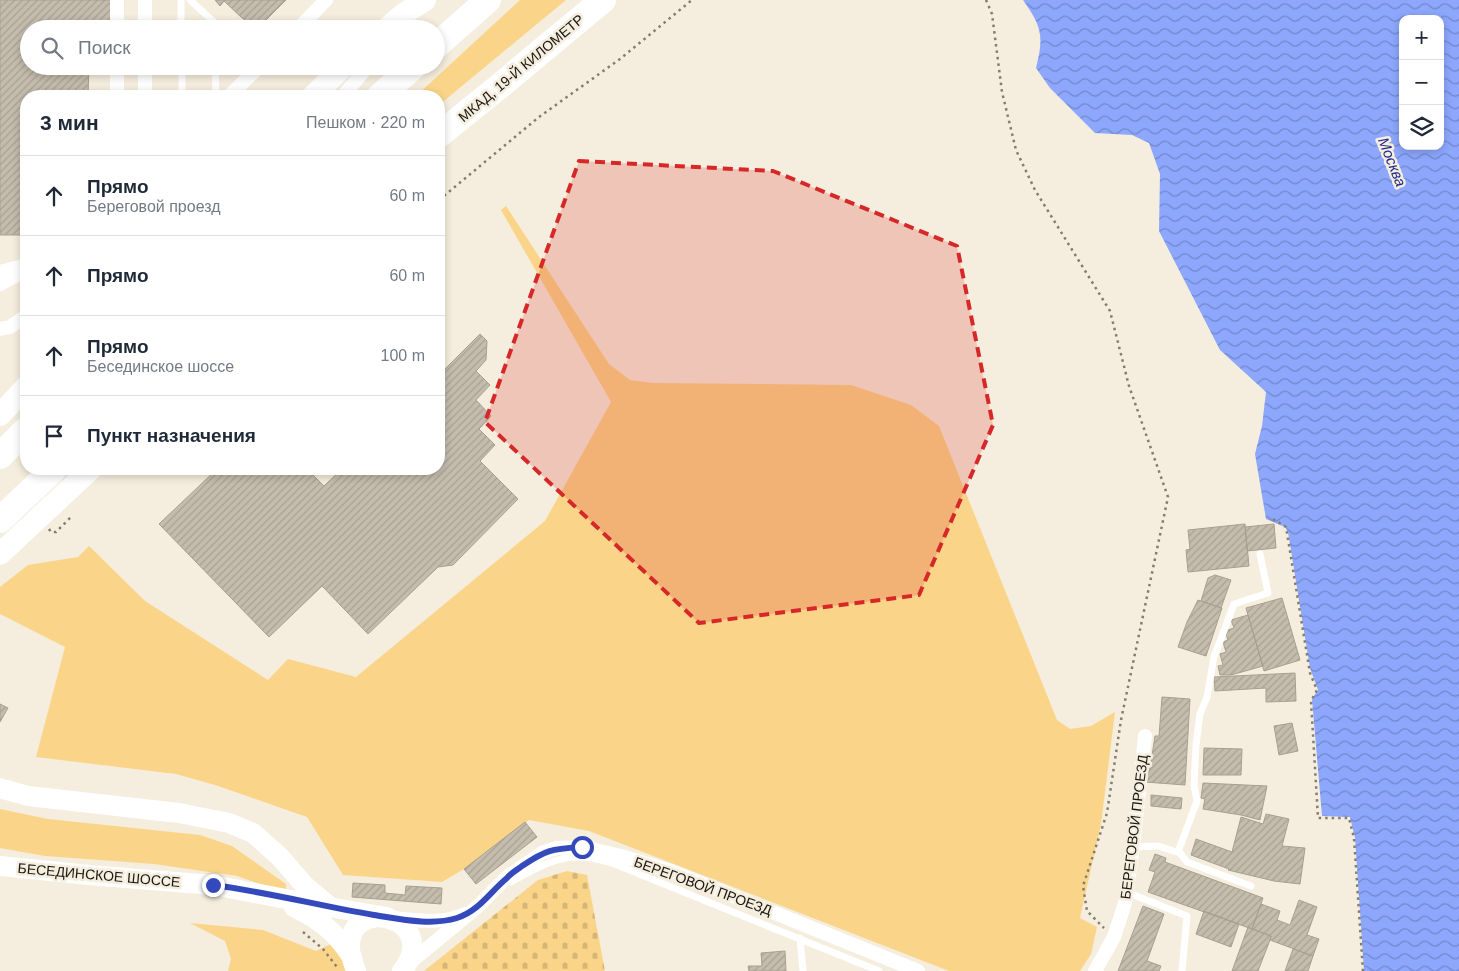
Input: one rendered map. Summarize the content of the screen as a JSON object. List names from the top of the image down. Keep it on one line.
{"streets":{"highway":["МКАД, 19-Й КИЛОМЕТР"],"street":["БЕРЕГОВОЙ ПРОЕЗД","БЕСЕДИНСКОЕ ШОССЕ"]},"water":["Москва"],"page":{"map_buttons":["+","−"],"search":"Поиск","heading":["3 мин","Пешком · 220 m"],"list":[["Прямо","Береговой проезд","60 m"],["Прямо","60 m"],["Прямо","Бесединское шоссе","100 m"],"Пункт назначения"]}}
